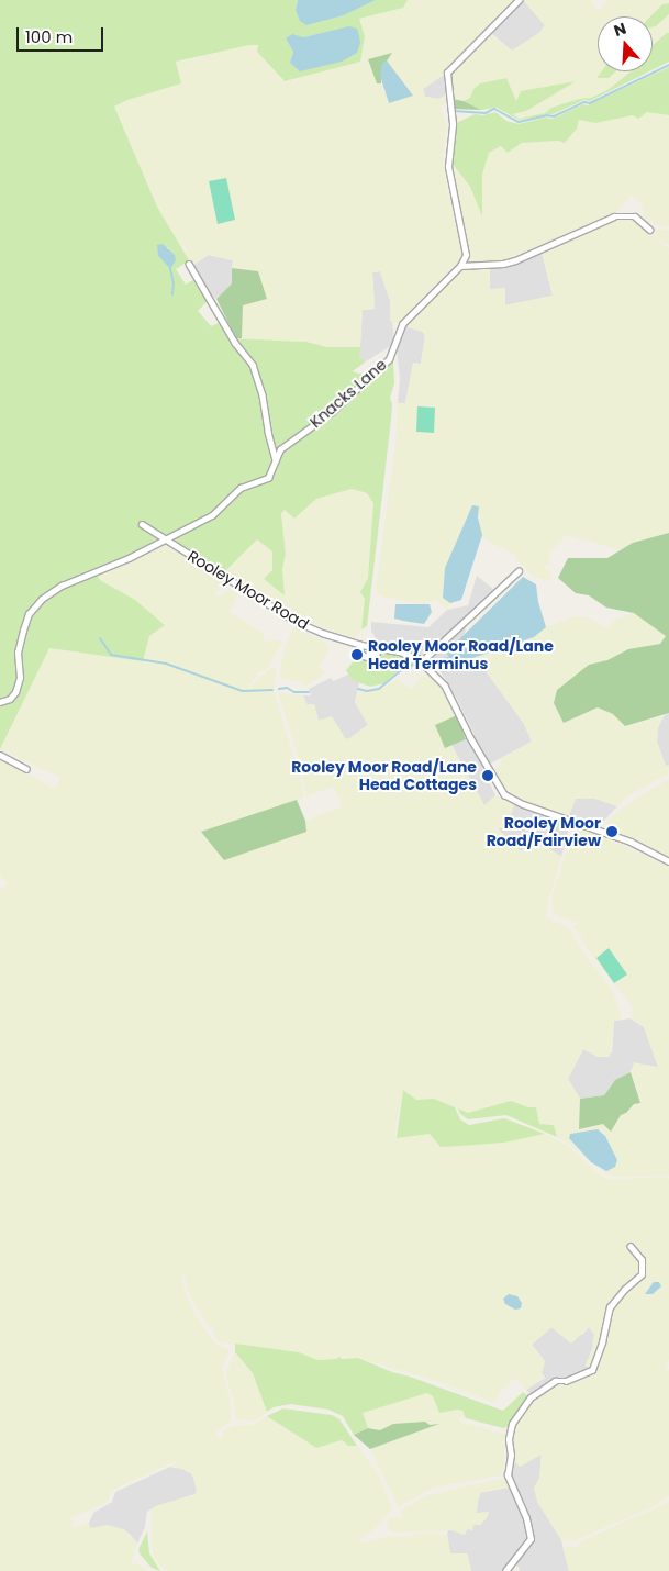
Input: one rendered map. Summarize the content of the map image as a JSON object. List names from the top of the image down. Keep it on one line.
{"streets":{"street":["Knacks Lane","Rooley Moor Road"]},"crossings":[["Knacks Lane","Rooley Moor Road"]],"places":["Rooley Moor Road/Lane Head Terminus","Rooley Moor Road/Lane Head Cottages","Rooley Moor Road/Fairview"],"scale_bar":"100 m","north":"top"}
